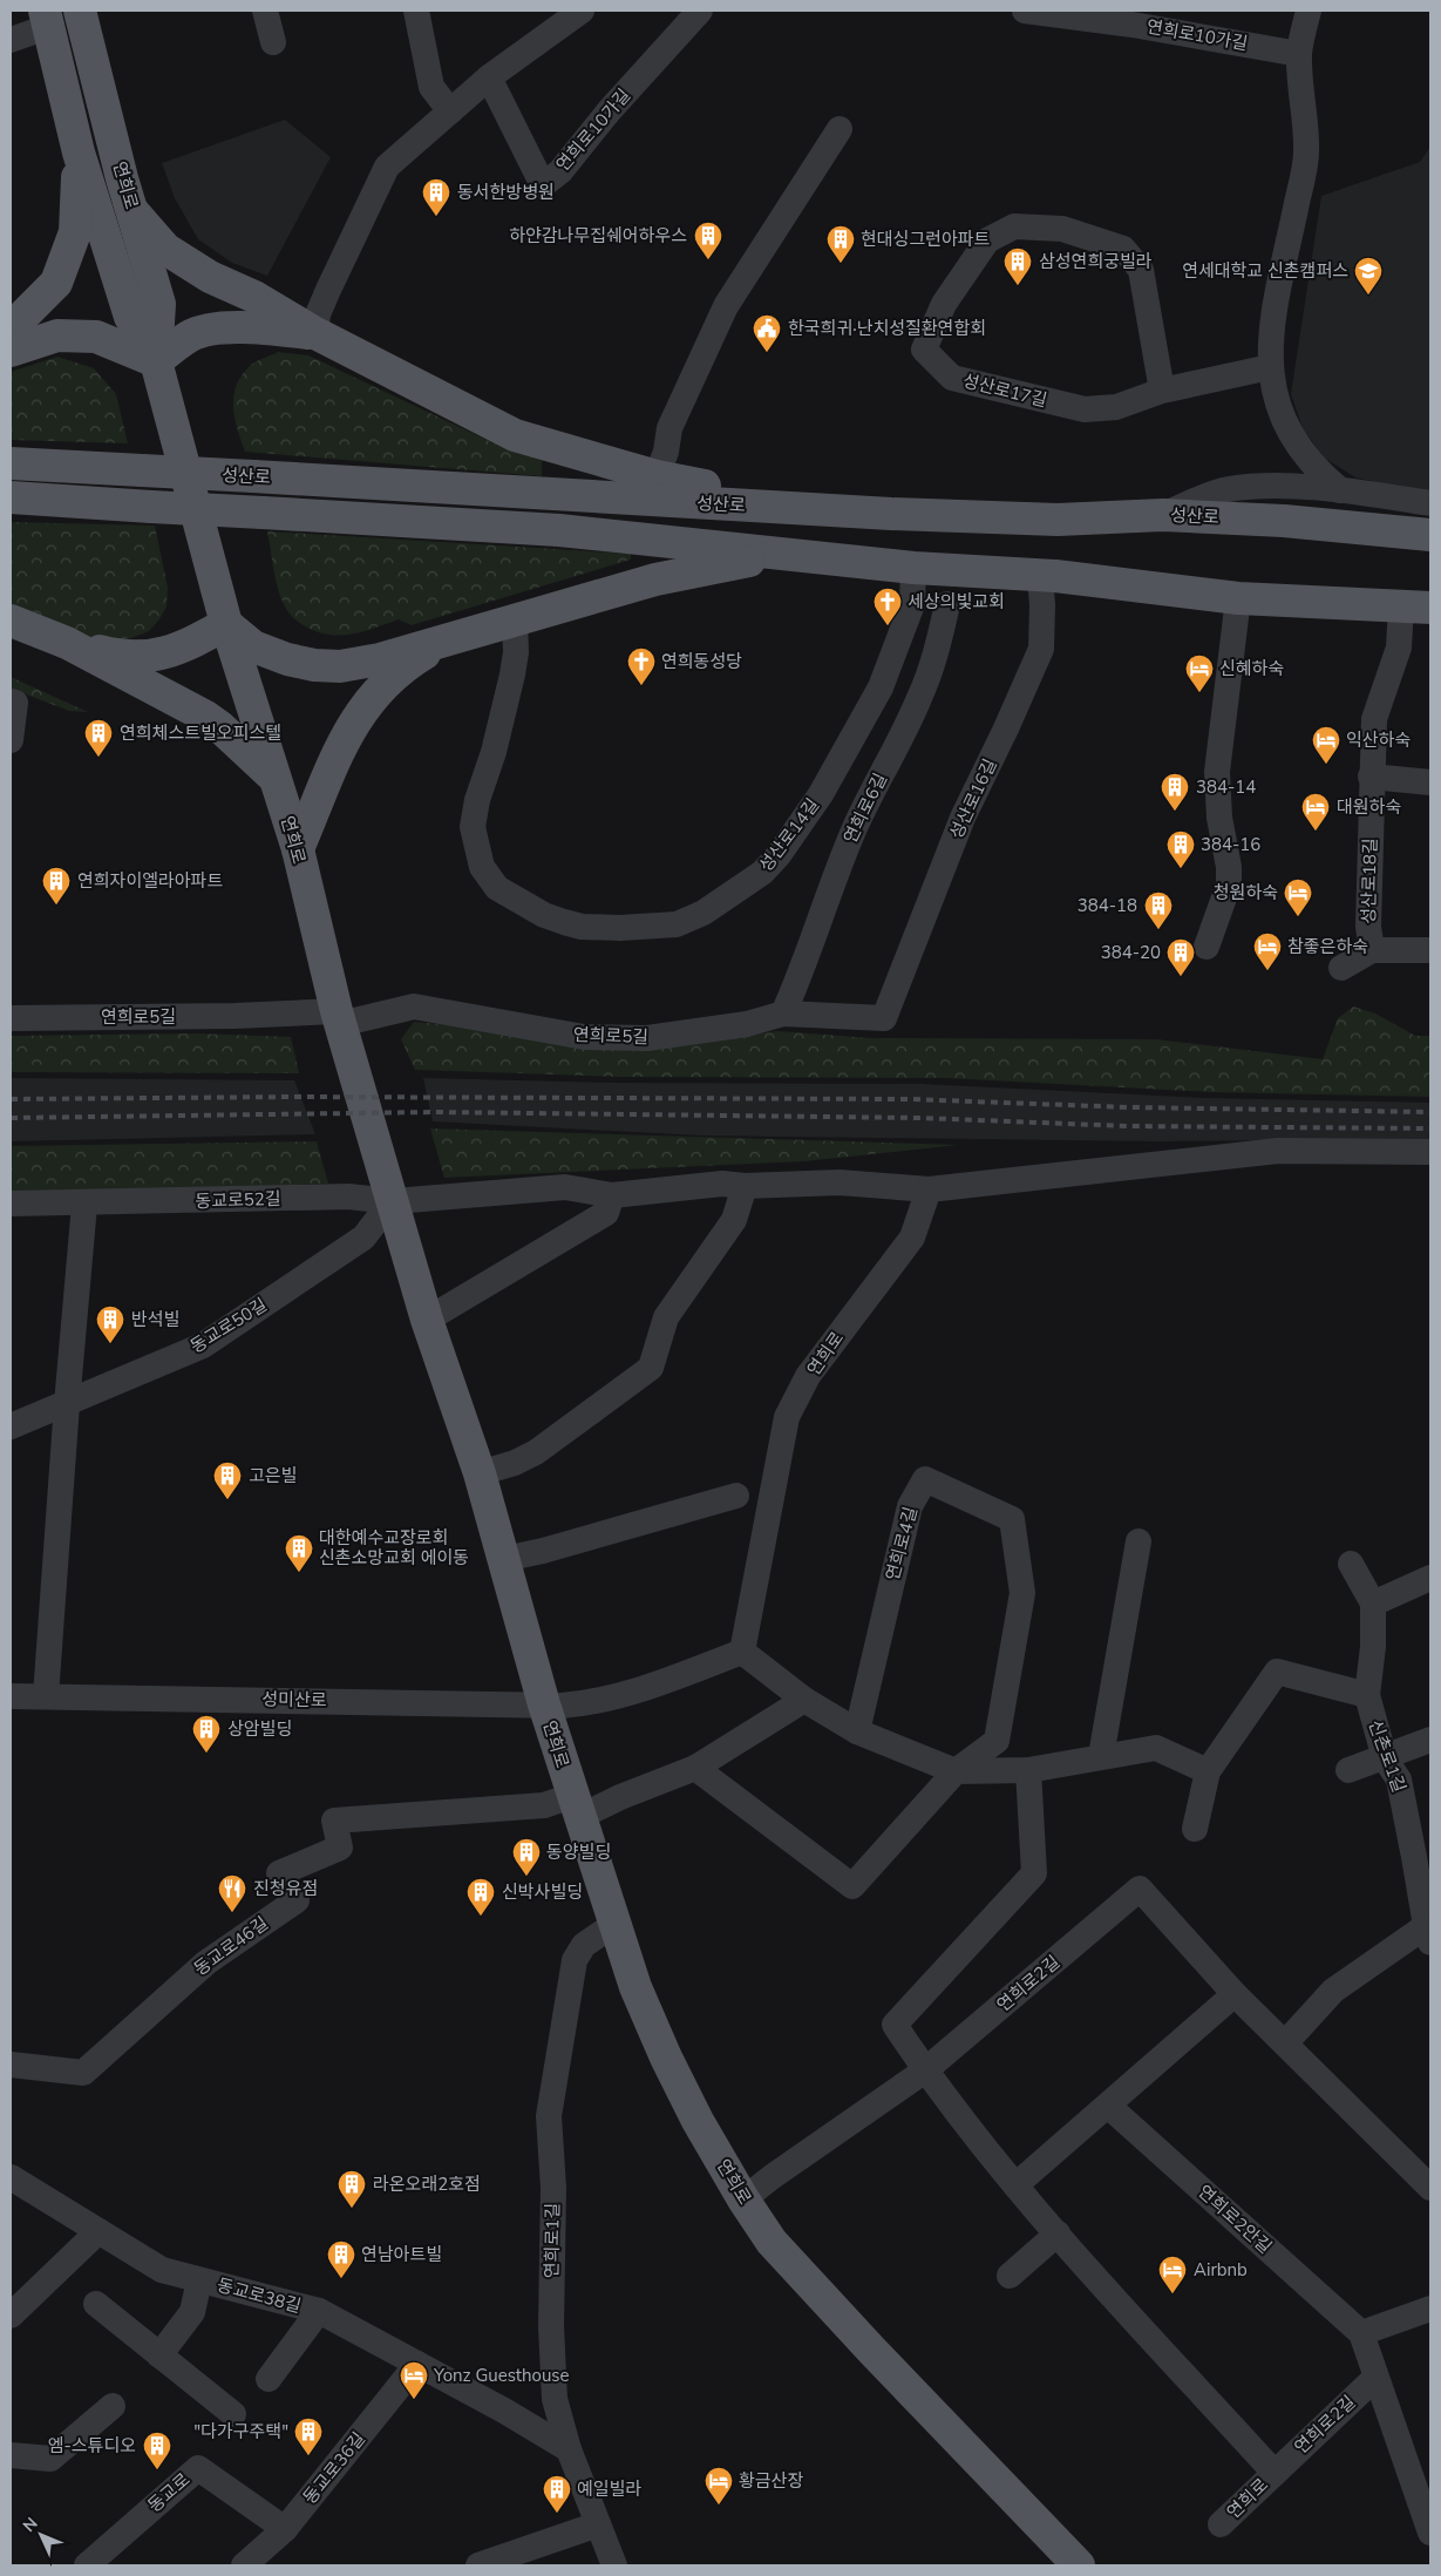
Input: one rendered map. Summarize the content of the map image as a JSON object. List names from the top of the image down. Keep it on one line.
{"streets":{"main road":["연희로","성산로"],"street":["연희로10가길","성산로17길","성산로16길","연희로6길","성산로14길","성산로18길","연희로5길","동교로52길","동교로50길","연희로4길","성미산로","신촌로1길","동교로46길","연희로2길","연희로2안길","연희로1길","동교로38길","동교로36길","동교로"]},"crossings":[["연희로","연희로5길"],["연희로","동교로52길"],["연희로","동교로50길"],["연희로","성미산로"],["연희로","동교로46길"],["연희로","연희로2길"],["연희로","연희로1길"],["성산로","성산로16길"],["성산로","성산로14길"],["성산로","성산로18길"],["성산로16길","연희로5길"],["연희로6길","연희로5길"],["동교로52길","동교로50길"],["연희로2길","연희로2안길"],["연희로1길","동교로38길"],["동교로38길","동교로36길"],["동교로36길","동교로"]],"places":{"building":["동서한방병원","하얀감나무집쉐어하우스","현대싱그런아파트","삼성연희궁빌라","연희체스트빌오피스텔","384-14","384-16","연희자이엘라아파트","384-18","384-20","반석빌","고은빌","대한예수교장로회 신촌소망교회 에이동","상암빌딩","동양빌딩","신박사빌딩","라온오래2호점","연남아트빌","\"다가구주택\"","엠-스튜디오","예일빌라"],"school or university":["연세대학교 신촌캠퍼스"],"public building":["한국희귀·난치성질환연합회"],"church":["세상의빛교회","연희동성당"],"hotel":["신혜하숙","익산하숙","대원하숙","청원하숙","참좋은하숙","Airbnb","Yonz Guesthouse","황금산장"],"restaurant":["진청유점"]},"north":"top left"}
